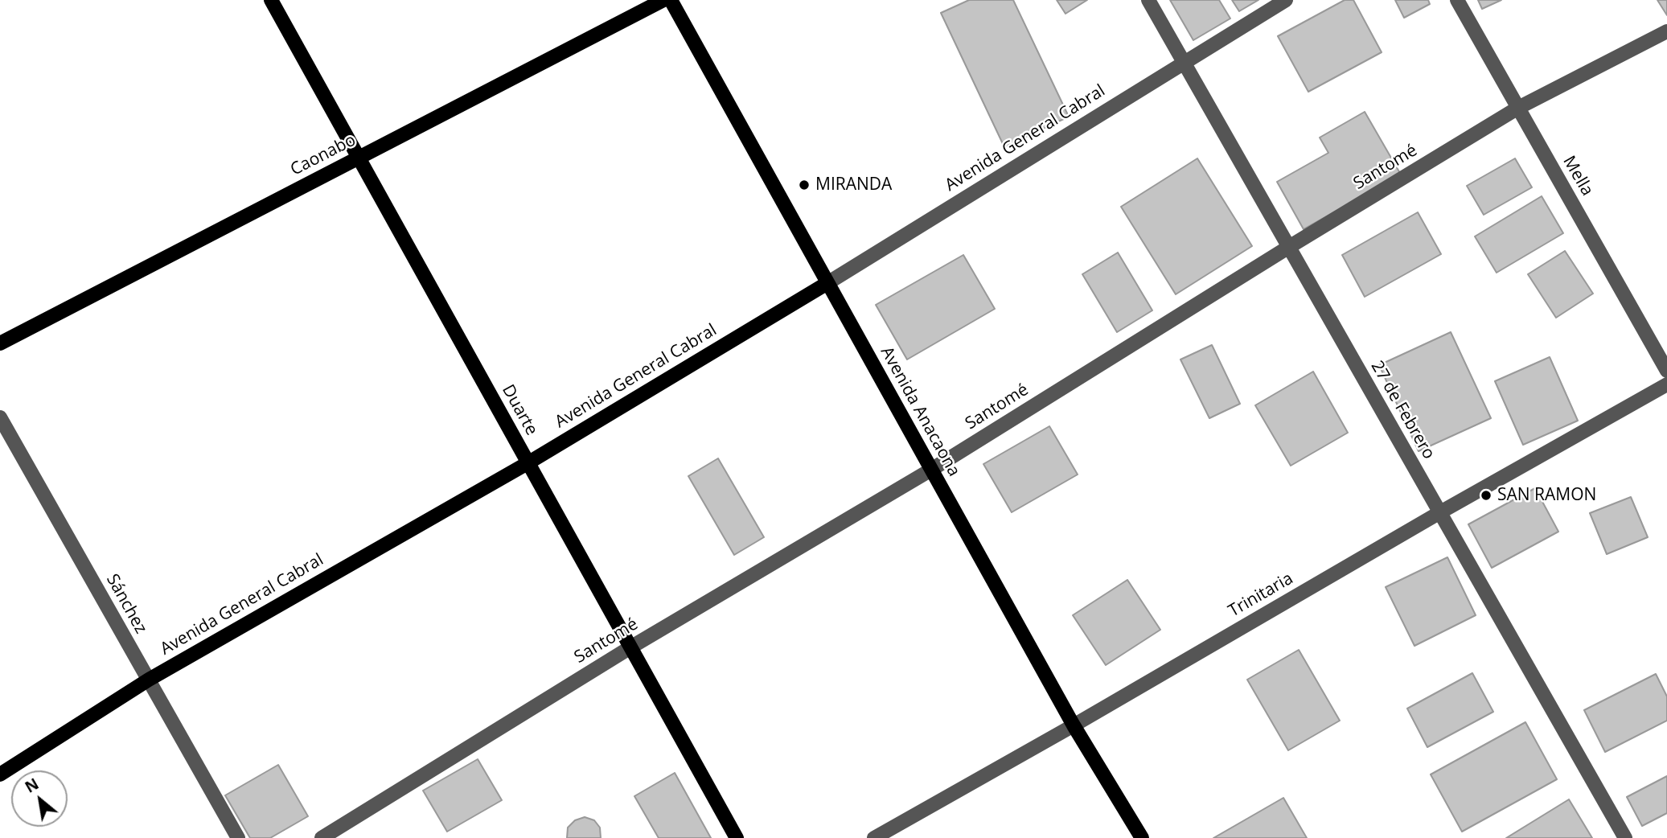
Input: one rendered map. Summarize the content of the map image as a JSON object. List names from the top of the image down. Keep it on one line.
{"streets":{"main road":["Avenida General Cabral","Caonabo","Duarte","Avenida Anacaona"],"street":["Santomé","Mella","27 de Febrero","Trinitaria","Sánchez"]},"crossings":[["Avenida General Cabral","Duarte"],["Avenida General Cabral","27 de Febrero"],["Avenida General Cabral","Avenida Anacaona"],["Avenida General Cabral","Sánchez"],["Caonabo","Duarte"],["Santomé","Mella"],["Santomé","Duarte"],["Santomé","27 de Febrero"],["Santomé","Avenida Anacaona"],["27 de Febrero","Trinitaria"],["Avenida Anacaona","Trinitaria"]],"places":["MIRANDA","SAN RAMON"],"north":"top left"}
